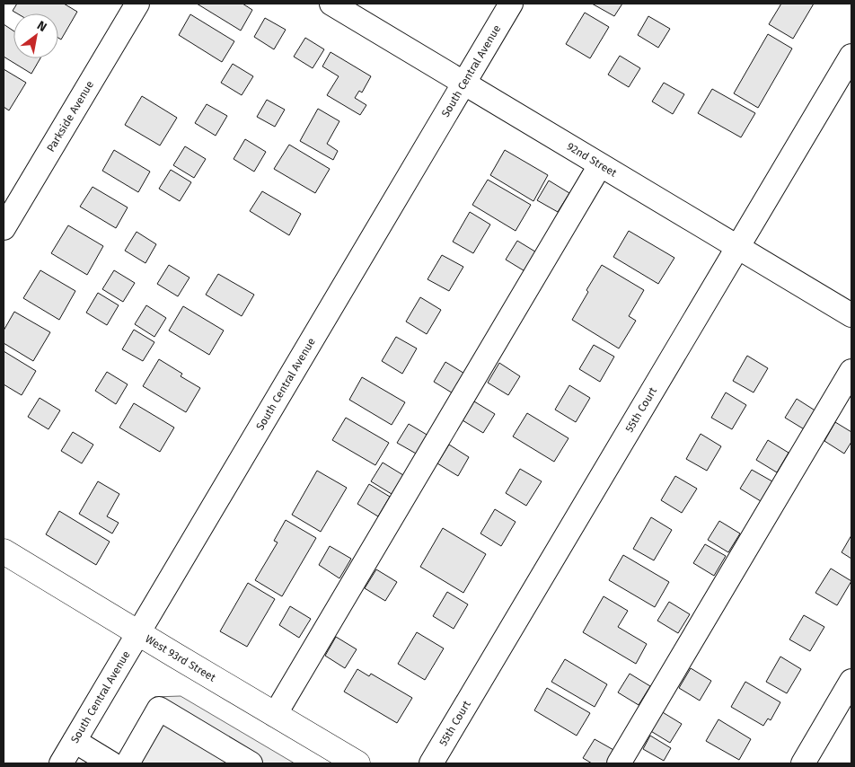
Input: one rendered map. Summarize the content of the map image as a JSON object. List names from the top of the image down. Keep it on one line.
{"streets":{"main road":["West 93rd Street"],"street":["South Central Avenue","Parkside Avenue","92nd Street","55th Court"]},"crossings":[["South Central Avenue","92nd Street"],["South Central Avenue","West 93rd Street"],["92nd Street","55th Court"]],"north":"top right"}
